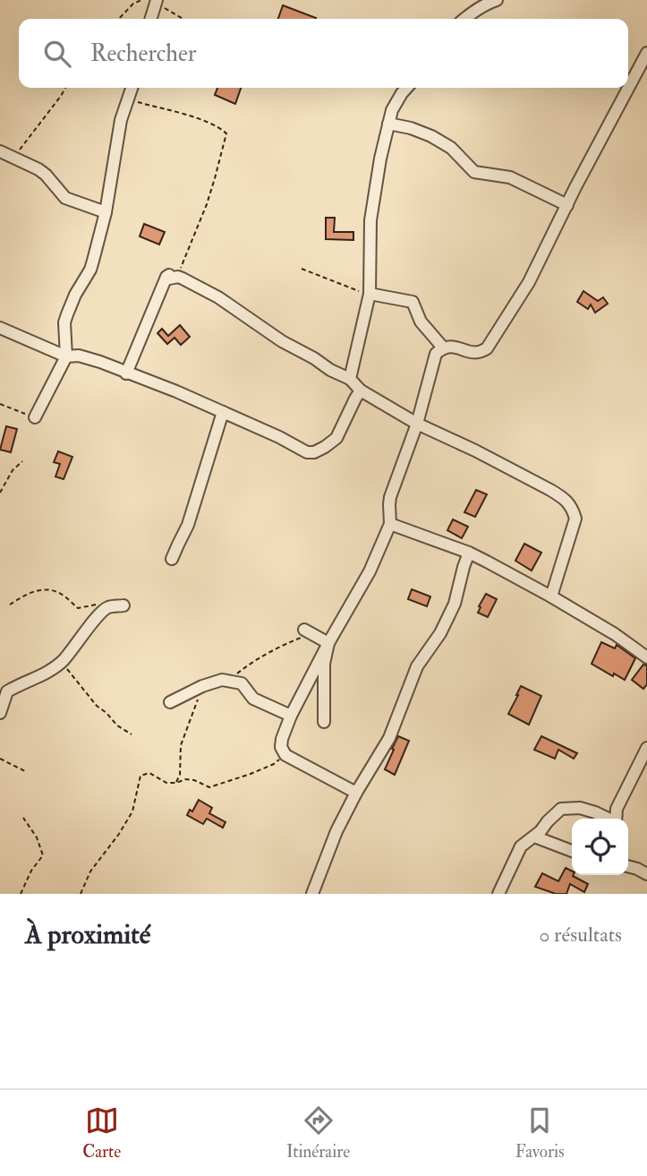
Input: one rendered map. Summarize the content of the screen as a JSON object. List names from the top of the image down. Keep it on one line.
{"page":{"search":"Rechercher","heading":["À proximité","0 résultats"],"nav":["Carte","Itinéraire","Favoris"]}}
